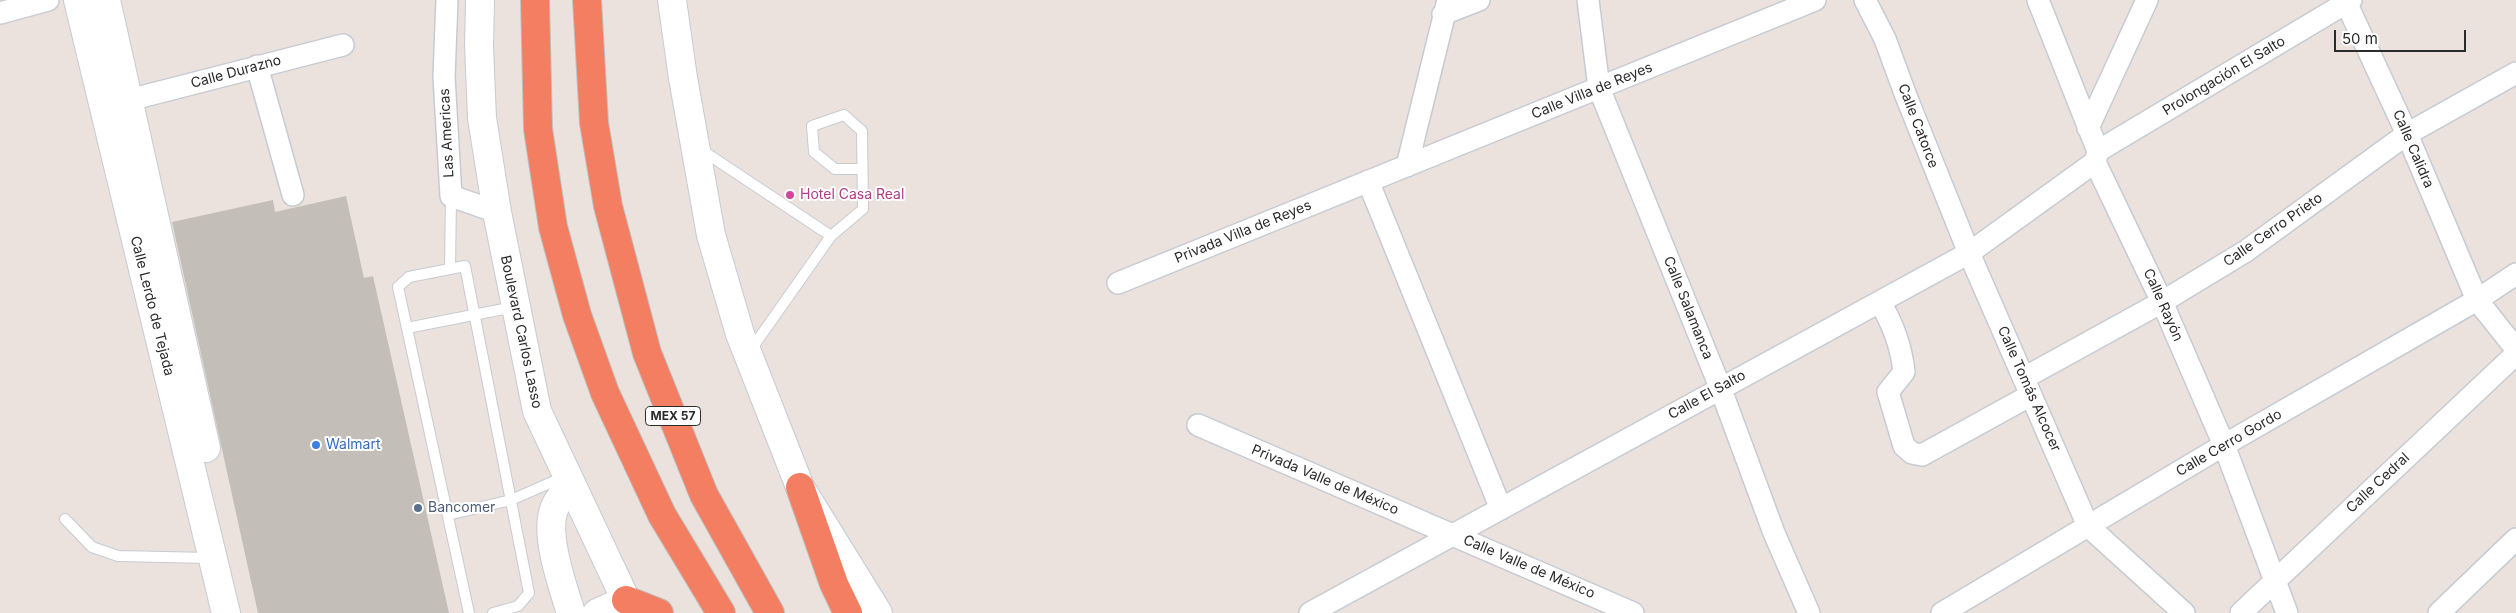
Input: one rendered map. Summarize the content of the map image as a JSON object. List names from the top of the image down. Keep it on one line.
{"streets":{"highway":["MEX 57"],"street":["Calle Durazno","Prolongación El Salto","Calle Villa de Reyes","Calle Catorce","Las Americas","Calle Calidra","Calle Cerro Prieto","Privada Villa de Reyes","Calle Rayón","Calle Lerdo de Tejada","Calle Salamanca","Boulevard Carlos Lasso","Calle Tomás Alcocer","Calle El Salto","Calle Cerro Gordo","Privada Valle de México","Calle Cedral","Calle Valle de México"]},"crossings":[["Calle Durazno","Calle Lerdo de Tejada"],["Prolongación El Salto","Calle Calidra"],["Prolongación El Salto","Calle Rayón"],["Prolongación El Salto","Calle El Salto"],["Calle Villa de Reyes","Privada Villa de Reyes"],["Calle Villa de Reyes","Calle Salamanca"],["Calle Catorce","Calle Tomás Alcocer"],["Calle Catorce","Calle El Salto"],["Las Americas","Boulevard Carlos Lasso"],["Calle Calidra","Calle Cerro Prieto"],["Calle Calidra","Calle Cerro Gordo"],["Calle Cerro Prieto","Calle Rayón"],["Calle Cerro Prieto","Calle Tomás Alcocer"],["Calle Cerro Prieto","Calle El Salto"],["Calle Rayón","Calle El Salto"],["Calle Rayón","Calle Cerro Gordo"],["Calle Rayón","Calle Cedral"],["Calle Salamanca","Calle El Salto"],["Calle Tomás Alcocer","Calle El Salto"],["Calle Tomás Alcocer","Calle Cerro Gordo"],["Calle El Salto","Privada Valle de México"],["Calle El Salto","Calle Valle de México"],["Privada Valle de México","Calle Valle de México"]],"places":["Hotel Casa Real","Walmart","Bancomer"],"scale_bar":"50 m"}
